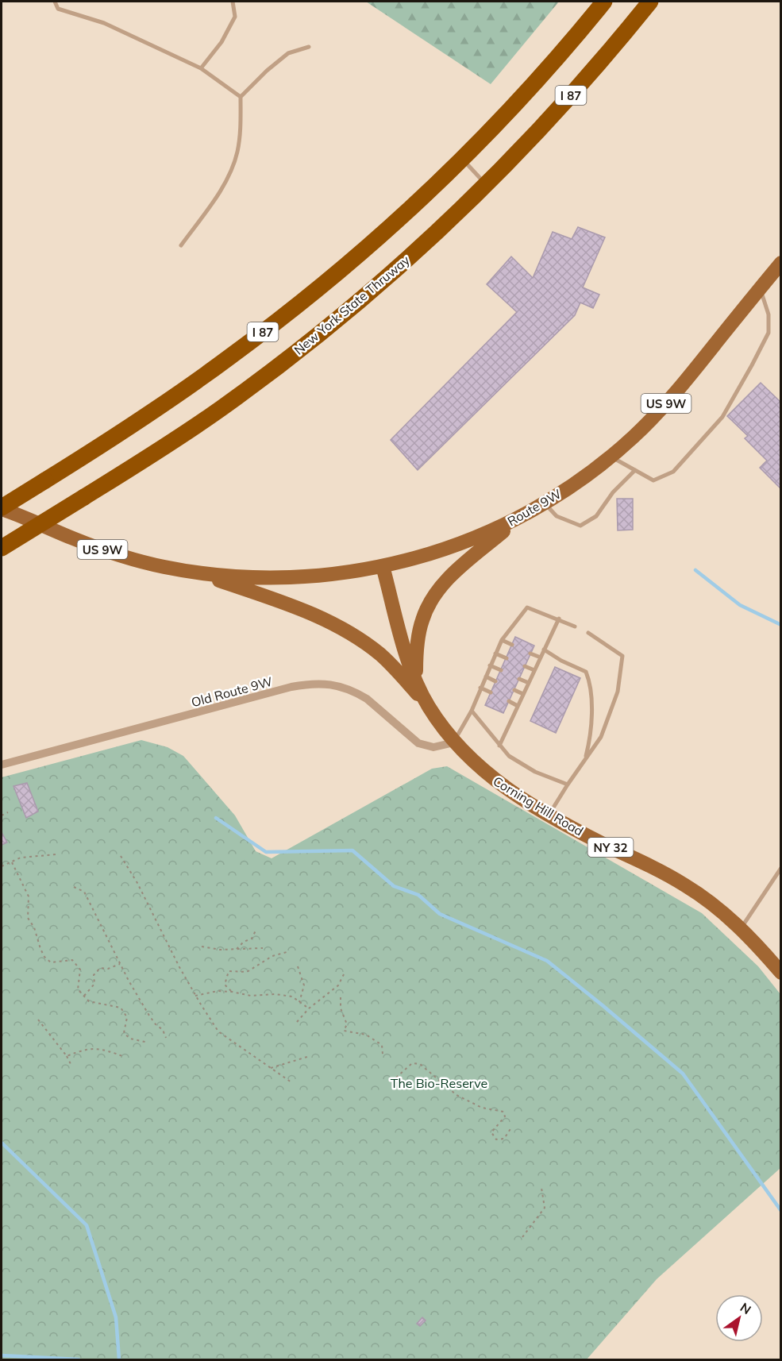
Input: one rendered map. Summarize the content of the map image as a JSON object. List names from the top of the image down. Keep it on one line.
{"streets":{"highway":["I 87","New York State Thruway"],"main road":["US 9W","Route 9W","Corning Hill Road","NY 32"],"street":["Old Route 9W"]},"crossings":[["I 87","US 9W"],["US 9W","Route 9W"],["US 9W","NY 32"],["Route 9W","Corning Hill Road"],["Route 9W","NY 32"],["Old Route 9W","Corning Hill Road"],["Corning Hill Road","NY 32"]],"parks":["The Bio-Reserve"],"north":"top right"}
